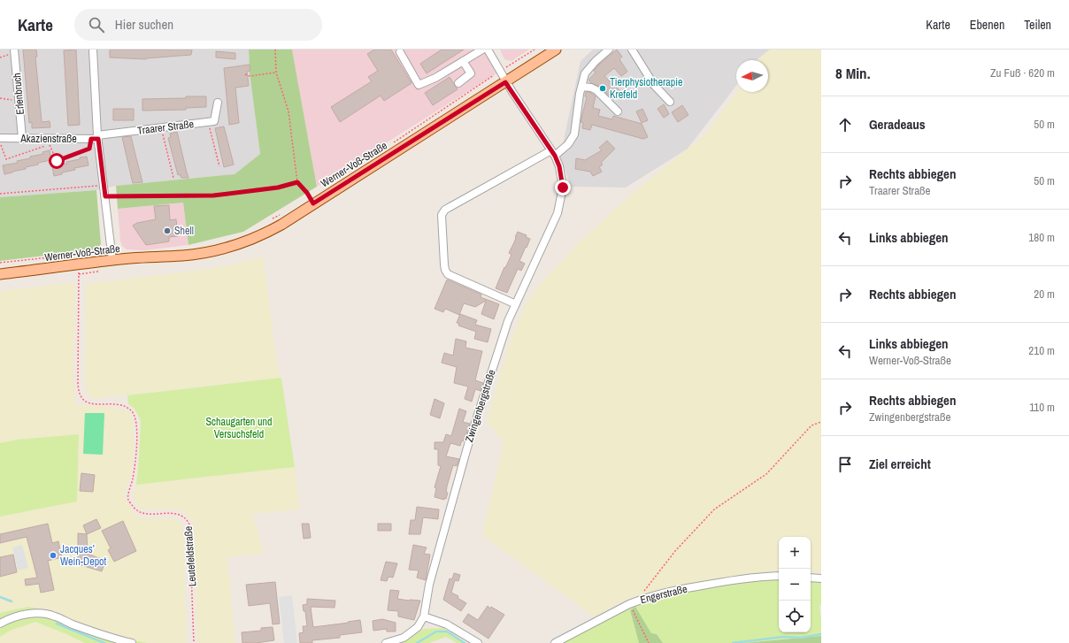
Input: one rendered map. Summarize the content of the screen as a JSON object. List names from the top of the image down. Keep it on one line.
{"streets":{"main road":["Werner-Voß-Straße"],"street":["Erlenbruch","Traarer Straße","Akazienstraße","Zwingenbergstraße","Engerstraße"],"path":["Leutefeldstraße"]},"crossings":[["Erlenbruch","Akazienstraße"],["Traarer Straße","Akazienstraße"],["Werner-Voß-Straße","Zwingenbergstraße"],["Werner-Voß-Straße","Leutefeldstraße"]],"parks":["Schaugarten und Versuchsfeld"],"places":["Tierphysiotherapie Krefeld","Shell","Jacques’ Wein-Depot"],"north":"left","page":{"header":"Karte","search":"Hier suchen","nav":["Karte","Ebenen","Teilen"],"heading":["8 Min.","Zu Fuß · 620 m"],"list":[["Geradeaus","50 m"],["Rechts abbiegen","Traarer Straße","50 m"],["Links abbiegen","180 m"],["Rechts abbiegen","20 m"],["Links abbiegen","Werner-Voß-Straße","210 m"],["Rechts abbiegen","Zwingenbergstraße","110 m"],"Ziel erreicht"],"map_buttons":["+","−"]}}
